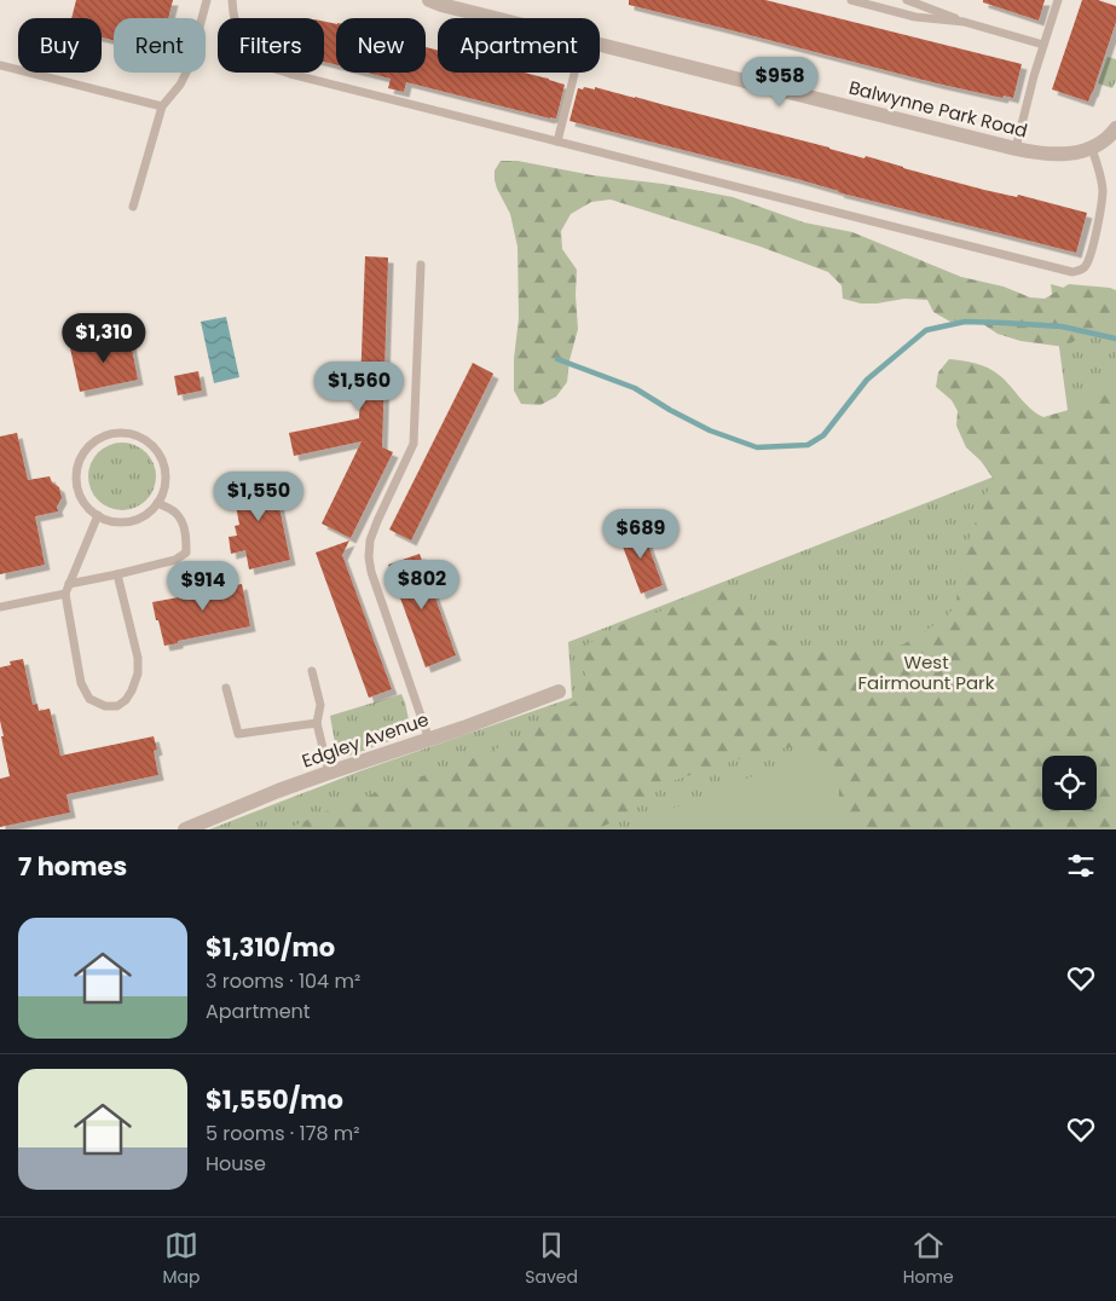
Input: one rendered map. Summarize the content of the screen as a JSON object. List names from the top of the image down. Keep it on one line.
{"streets":{"street":["Balwynne Park Road","Edgley Avenue"]},"parks":["West Fairmount Park"],"page":{"chip":["Buy","Rent","Filters","New","Apartment"],"price":["$958","$1,310","$1,560","$1,550","$689","$802","$914"],"heading":"7 homes","list":[{"name":"$1,310/mo","note":"3 rooms · 104 m² · Apartment"},{"name":"$1,550/mo","note":"5 rooms · 178 m² · House"}],"tabs":["Map","Saved","Home"]}}
